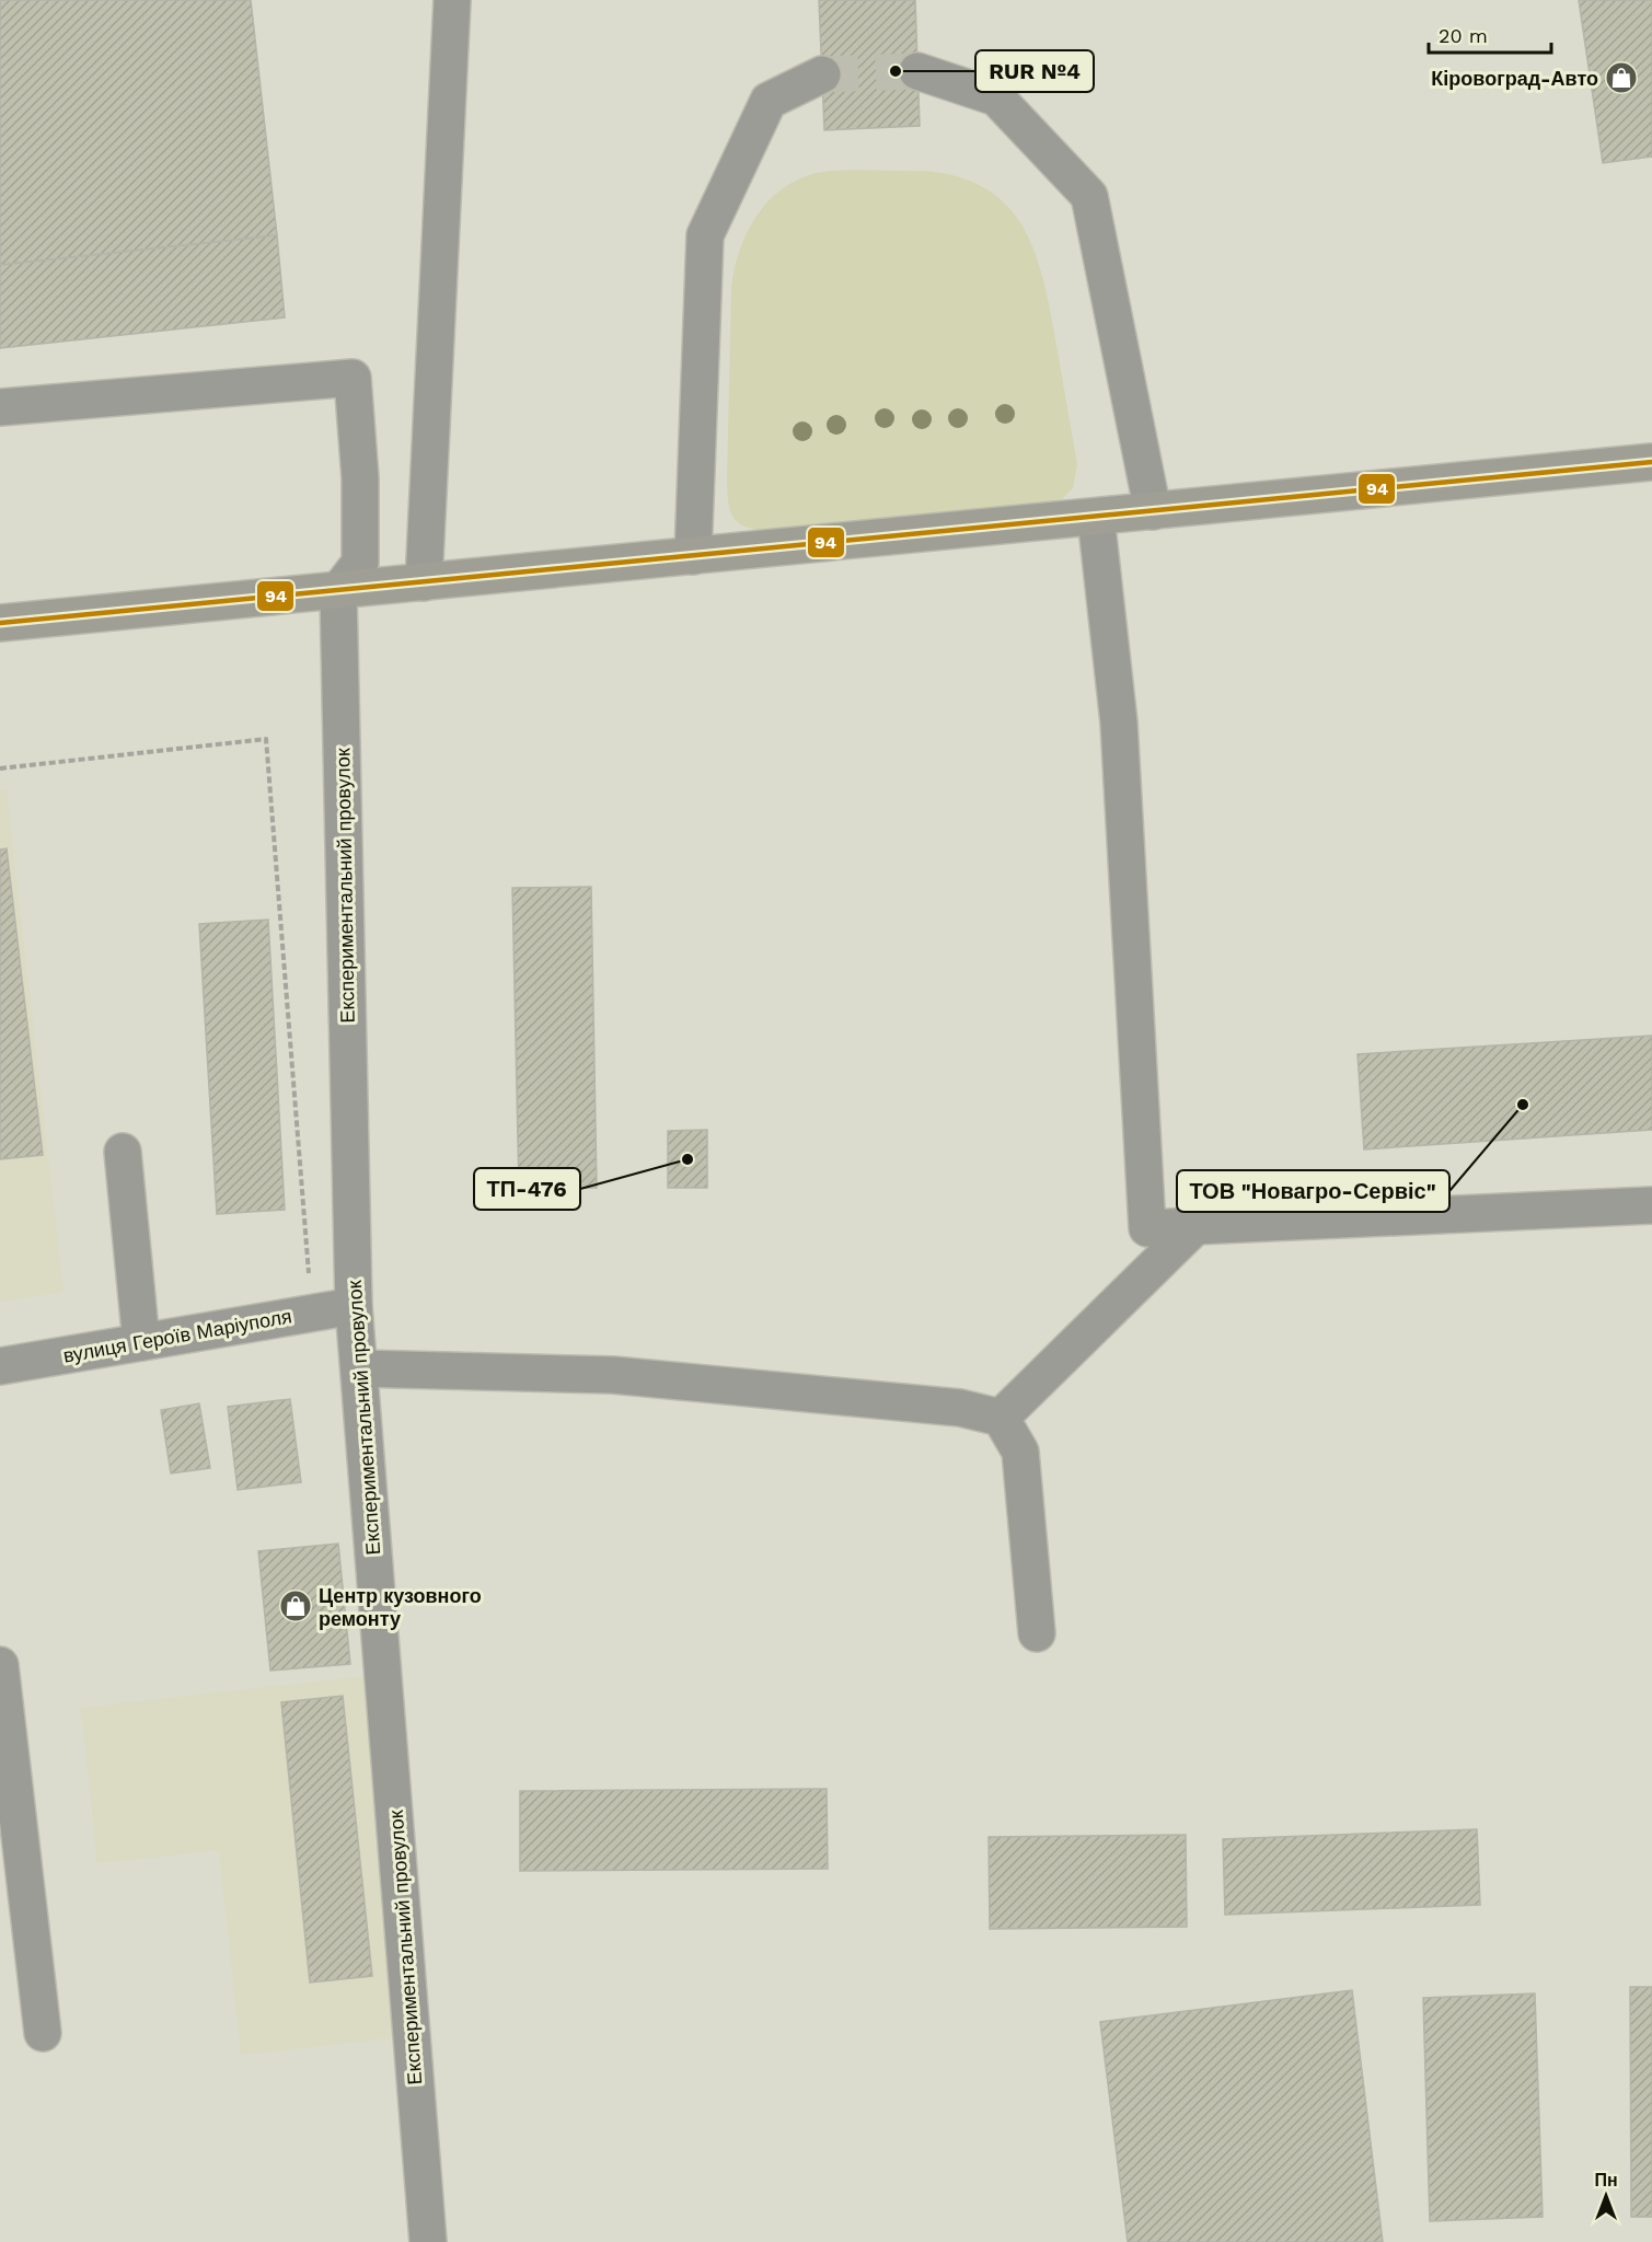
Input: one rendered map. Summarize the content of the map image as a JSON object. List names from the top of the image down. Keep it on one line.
{"streets":{"street":["Експериментальний провулок","вулиця Героїв Маріуполя"]},"crossings":[["Експериментальний провулок","вулиця Героїв Маріуполя"]],"places":{"other":["RUR №4","ТОВ \"Новагро-Сервіс\"","ТП-476"],"shop":["Кіровоград-Авто","Центр кузовного ремонту"]},"lines":["transit line 94"],"scale_bar":"20 m","north":"top"}
